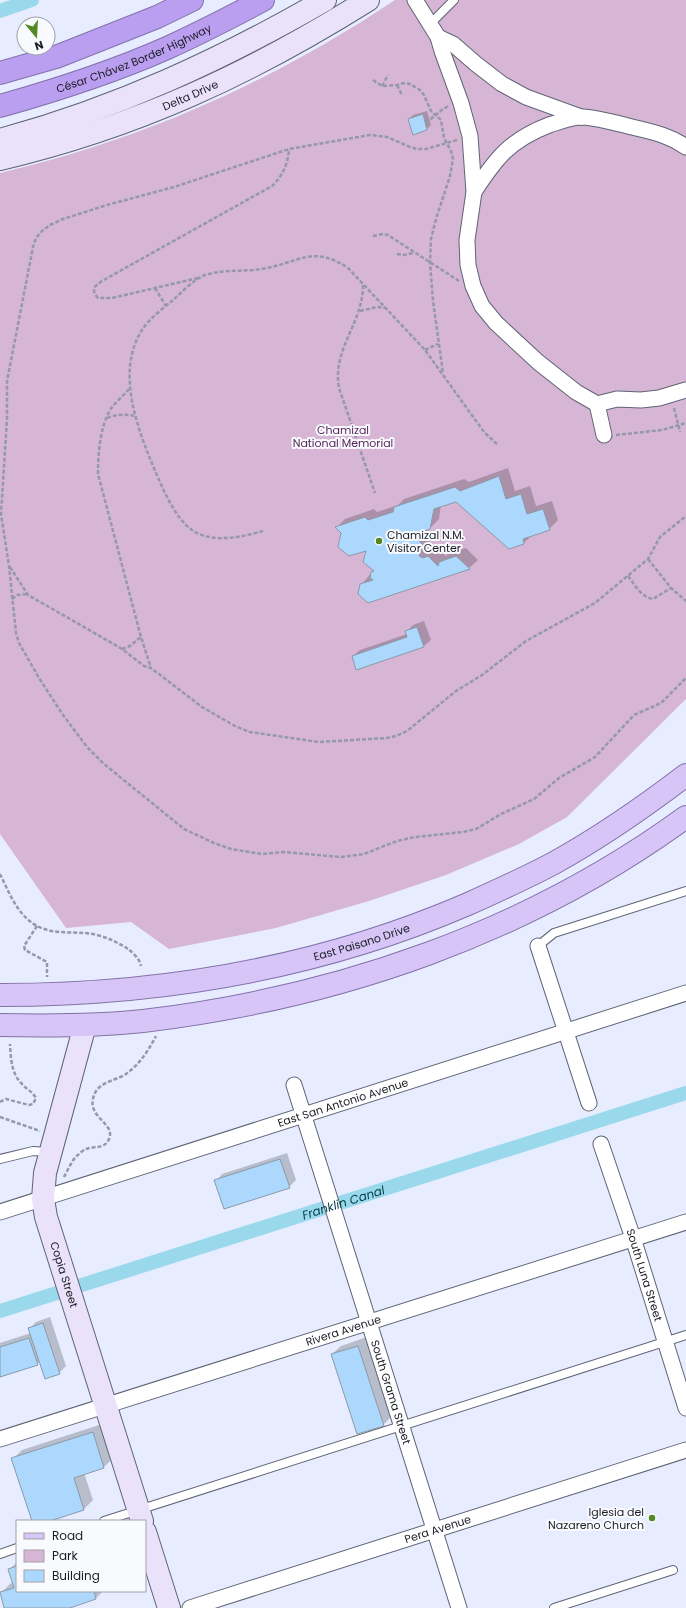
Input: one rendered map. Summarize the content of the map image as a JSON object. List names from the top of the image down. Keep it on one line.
{"streets":{"highway":["César Chávez Border Highway"],"main road":["Delta Drive","East Paisano Drive","Copia Street"],"street":["East San Antonio Avenue","South Luna Street","Rivera Avenue","South Grama Street","Pera Avenue"]},"crossings":[["East San Antonio Avenue","Copia Street"],["East San Antonio Avenue","South Grama Street"],["Copia Street","Rivera Avenue"],["South Luna Street","Rivera Avenue"],["Rivera Avenue","South Grama Street"],["South Grama Street","Pera Avenue"]],"water":["Franklin Canal"],"parks":["Chamizal National Memorial"],"places":["Chamizal N.M. Visitor Center","Iglesia del Nazareno Church"],"legend":["Road","Park","Building"],"north":"bottom"}
